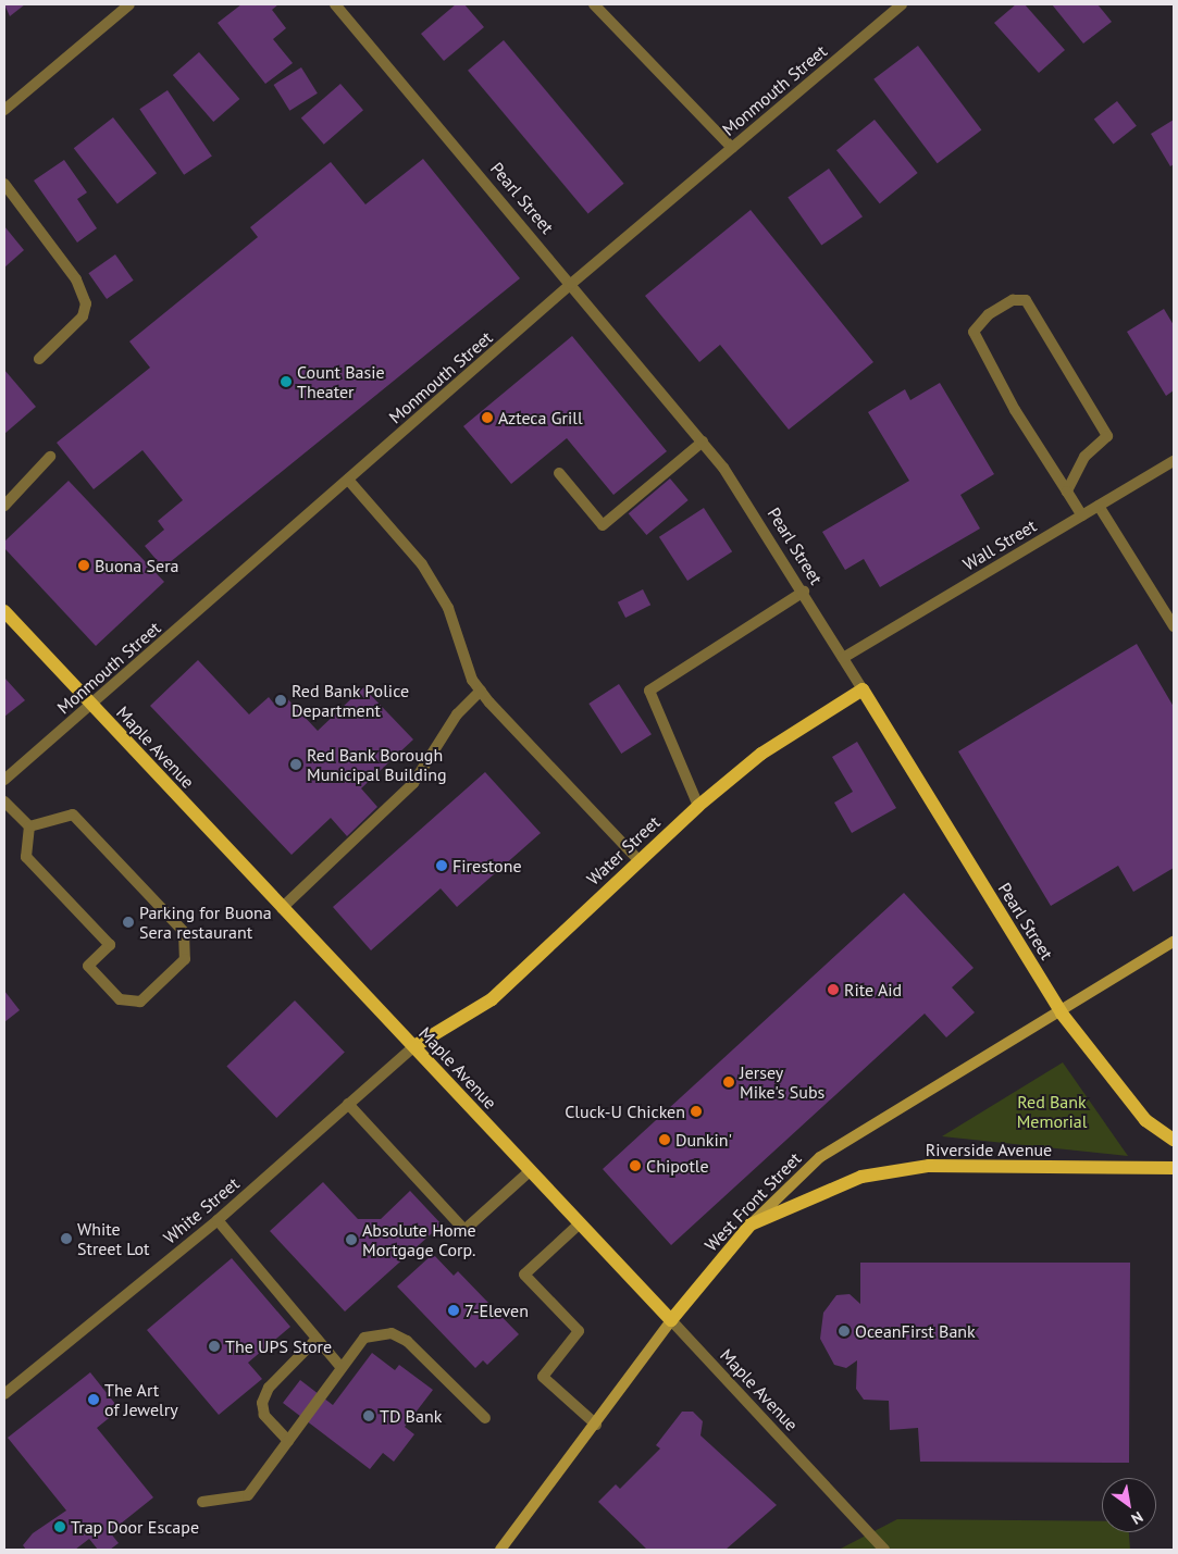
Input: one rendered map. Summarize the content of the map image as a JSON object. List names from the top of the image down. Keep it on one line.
{"streets":{"main road":["Pearl Street","Maple Avenue","Water Street","Riverside Avenue","West Front Street"],"street":["Monmouth Street","Wall Street","White Street"]},"crossings":[["Monmouth Street","Pearl Street"],["Monmouth Street","Maple Avenue"],["Pearl Street","Wall Street"],["Pearl Street","Water Street"],["Pearl Street","West Front Street"],["Maple Avenue","Water Street"],["Maple Avenue","West Front Street"],["Maple Avenue","White Street"],["Water Street","White Street"],["Riverside Avenue","West Front Street"]],"parks":["Red Bank Memorial"],"places":["Count Basie Theater","Azteca Grill","Buona Sera","Red Bank Police Department","Red Bank Borough Municipal Building","Firestone","Parking for Buona Sera restaurant","Rite Aid","Jersey Mike's Subs","Cluck-U Chicken","Dunkin'","Chipotle","White Street Lot","Absolute Home Mortgage Corp.","7-Eleven","OceanFirst Bank","The UPS Store","The Art of Jewelry","TD Bank","Trap Door Escape"],"north":"bottom right"}
